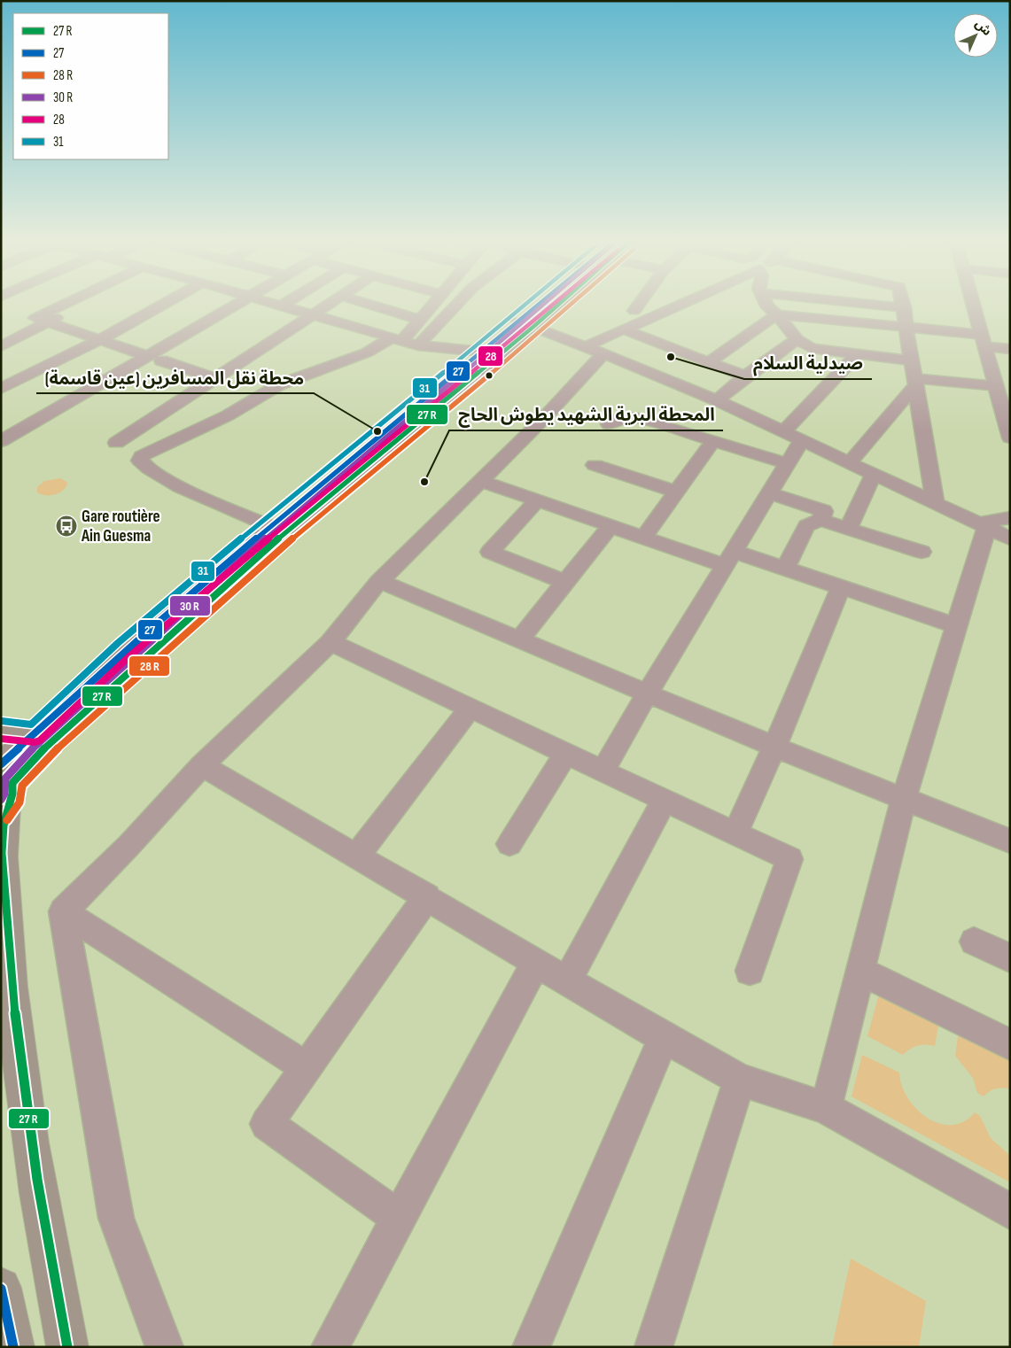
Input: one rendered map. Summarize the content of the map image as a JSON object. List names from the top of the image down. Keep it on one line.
{"places":{"other":["صيدلية السلام","محطة نقل المسافرين (عين قاسمة)","المحطة البرية الشهيد يطوش الحاج"],"bus stop":["Gare routière Ain Guesma"]},"lines":["transit line 27","transit line 28","transit line 31"],"legend":["27 R","27","28 R","30 R","28","31"],"north":"top right"}
